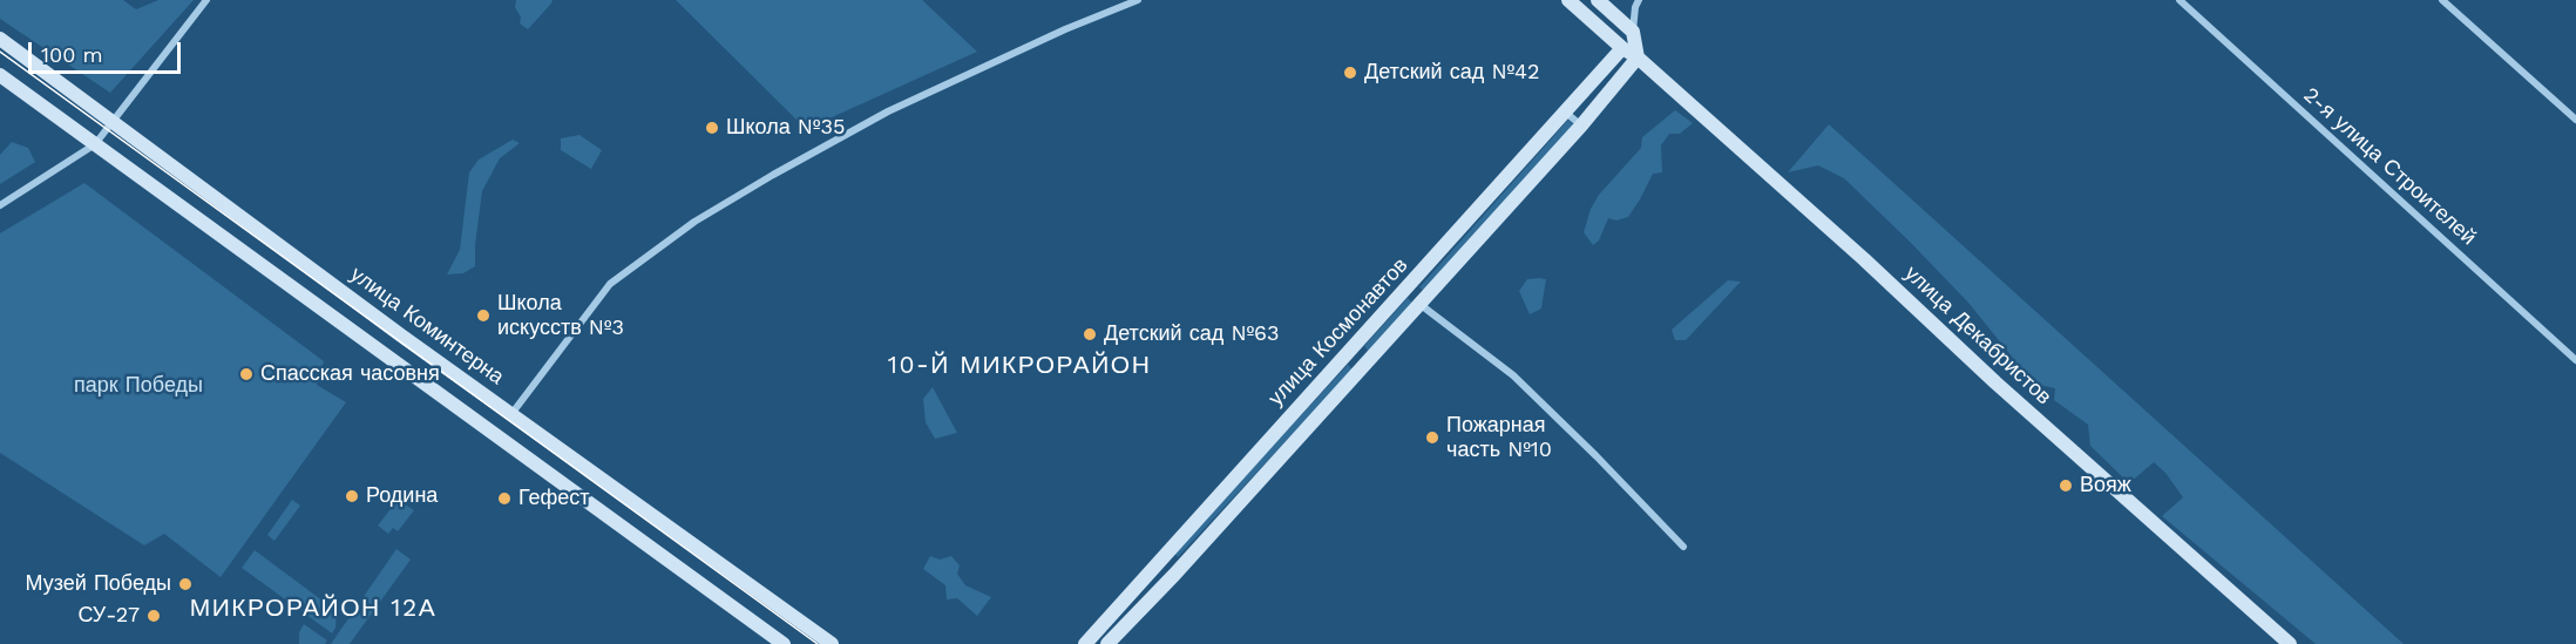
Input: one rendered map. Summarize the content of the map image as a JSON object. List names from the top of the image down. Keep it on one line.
{"streets":{"street":["2-я улица Строителей","улица Коминтерна","улица Космонавтов","улица Декабристов"]},"crossings":[["улица Космонавтов","улица Декабристов"]],"districts":["10-Й МИКРОРАЙОН","МИКРОРАЙОН 12А"],"parks":["парк Победы"],"places":["Детский сад №42","Школа №35","Школа искусств №3","Детский сад №63","Спасская часовня","Пожарная часть №10","Вояж","Родина","Гефест","Музей Победы","СУ-27"],"scale_bar":"100 m"}
